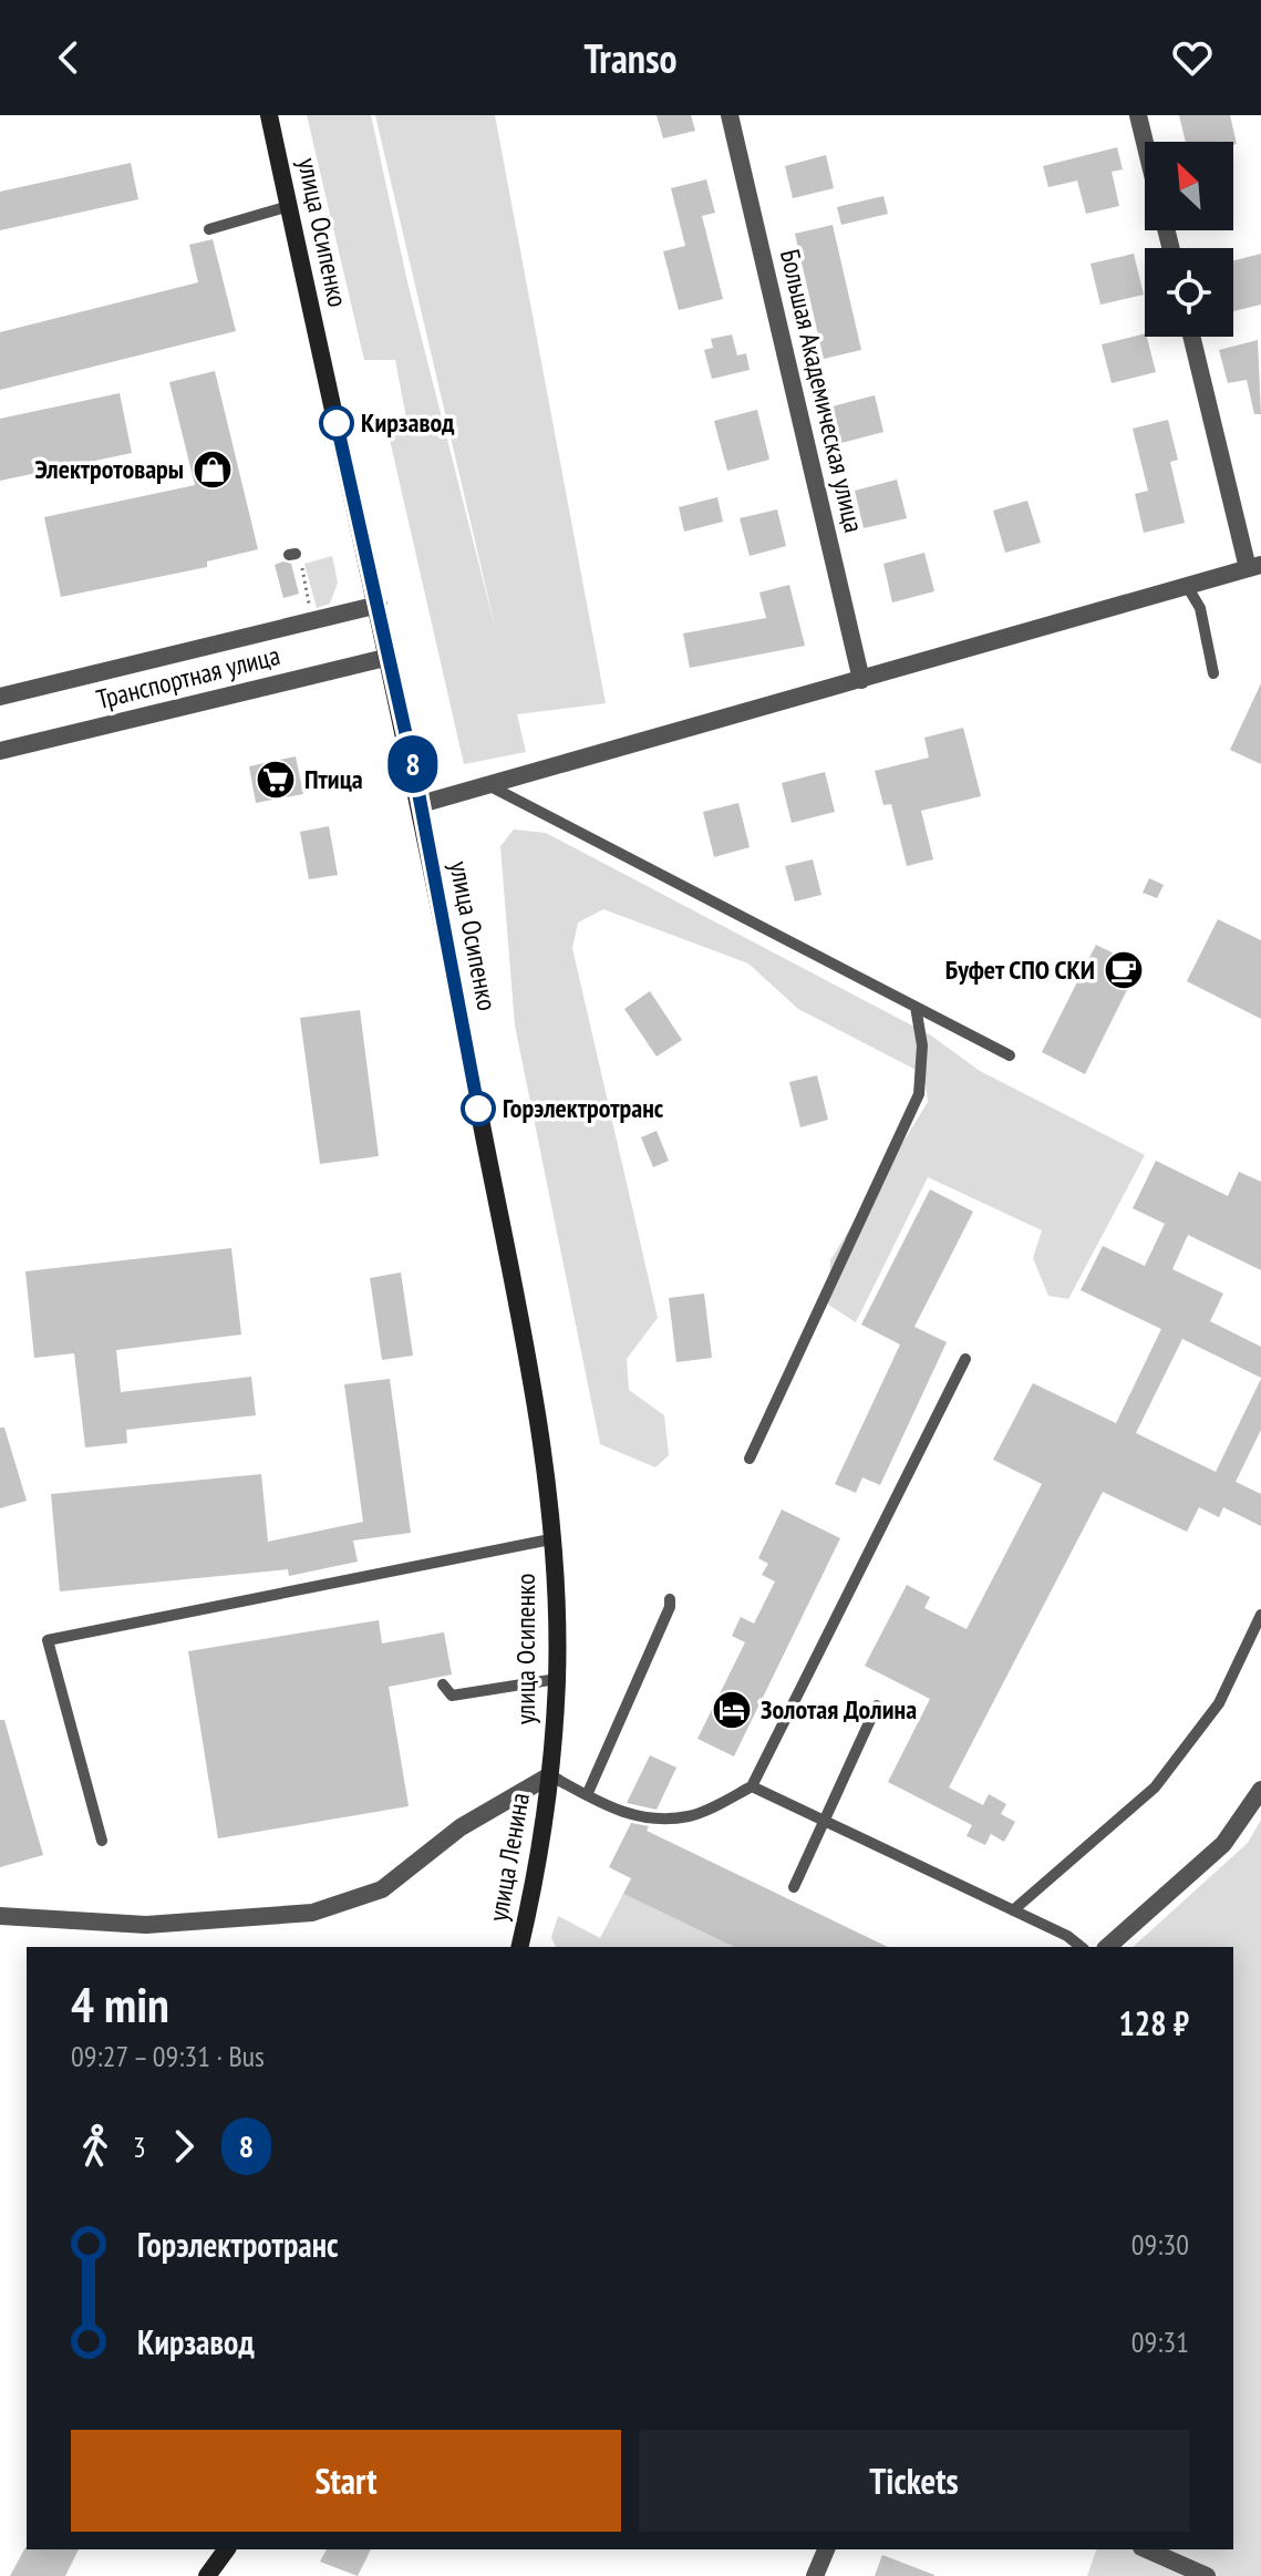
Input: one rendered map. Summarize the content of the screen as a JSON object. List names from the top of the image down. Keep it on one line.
{"streets":{"main road":["улица Осипенко","улица Ленина"],"street":["Большая Академическая улица","Транспортная улица"]},"crossings":[["улица Осипенко","Транспортная улица"],["улица Осипенко","улица Ленина"]],"places":{"other":["Кирзавод","Горэлектротранс"],"shop":["Электротовары"],"supermarket":["Птица"],"cafe":["Буфет СПО СКИ"],"hotel":["Золотая Долина"]},"lines":["bus line 8"],"north":"top left","page":{"header":"Transo","on_map":"8","heading":["4 min","09:27 – 09:31 · Bus","128 ₽"],"legs":["3","8"],"list":[{"name":"Горэлектротранс","value":"09:30"},{"name":"Кирзавод","value":"09:31"}],"buttons":["Start","Tickets"]}}
